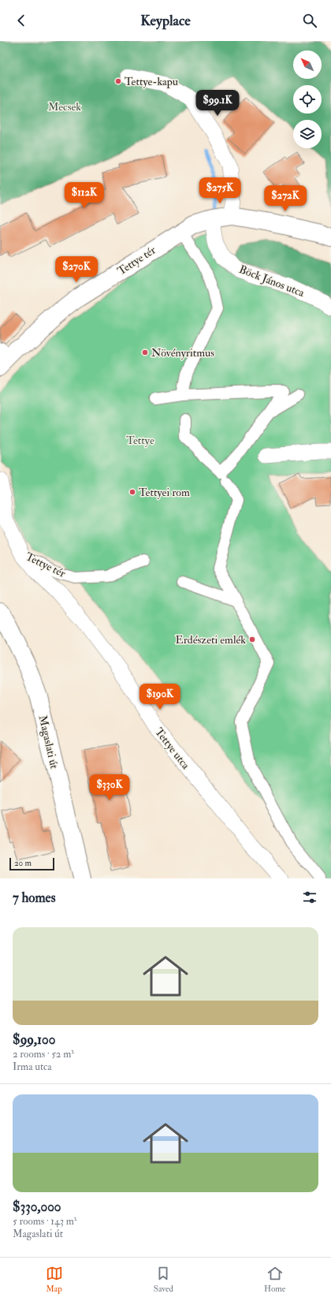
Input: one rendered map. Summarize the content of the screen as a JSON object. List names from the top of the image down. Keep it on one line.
{"streets":{"street":["Tettye tér","Böck János utca","Magaslati út","Tettye utca"]},"crossings":[["Tettye tér","Böck János utca"],["Tettye tér","Tettye utca"]],"parks":["Mecsek","Tettye"],"places":["Tettye-kapu","Növényritmus","Tettyei rom","Erdészeti emlék"],"scale_bar":"20 m","north":"top left","page":{"header":"Keyplace","price":["$99.1K","$275K","$112K","$272K","$270K","$190K","$330K"],"scale":"20 m","heading":"7 homes","list":[{"name":"$99,100","note":"2 rooms · 52 m² · Irma utca"},{"name":"$330,000","note":"5 rooms · 143 m² · Magaslati út"}],"tabs":["Map","Saved","Home"]}}
